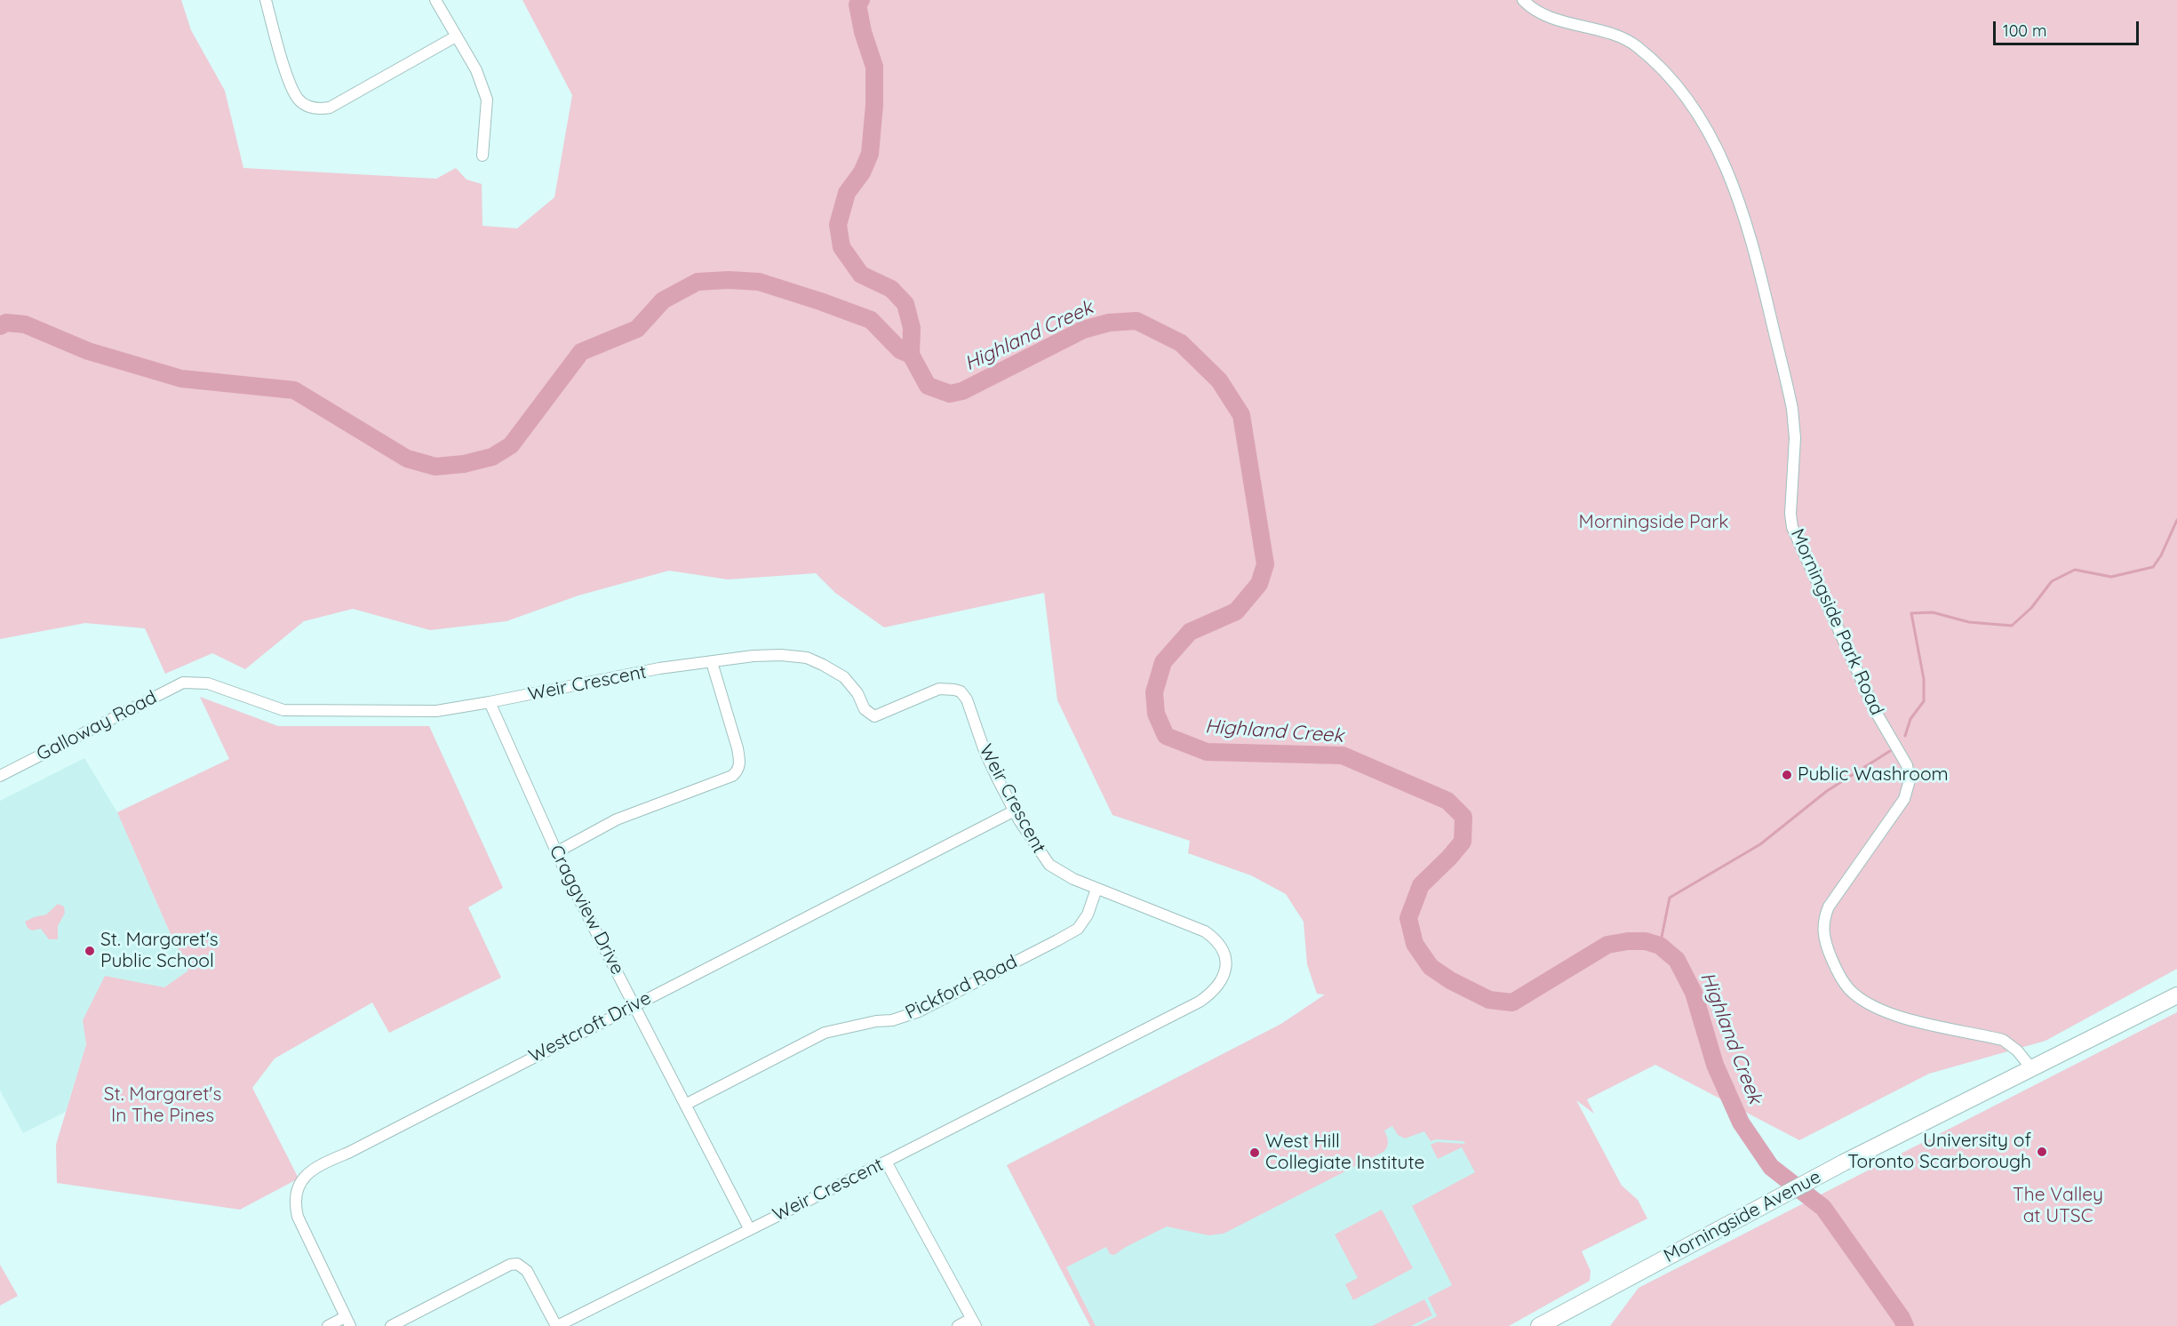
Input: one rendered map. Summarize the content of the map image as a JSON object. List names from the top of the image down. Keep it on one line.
{"streets":{"main road":["Morningside Avenue"],"street":["Morningside Park Road","Weir Crescent","Galloway Road","Craggview Drive","Pickford Road","Westcroft Drive"]},"crossings":[["Morningside Park Road","Morningside Avenue"],["Weir Crescent","Galloway Road"],["Weir Crescent","Craggview Drive"],["Weir Crescent","Pickford Road"],["Weir Crescent","Westcroft Drive"],["Craggview Drive","Pickford Road"],["Craggview Drive","Westcroft Drive"]],"water":["Highland Creek"],"parks":["Morningside Park","St. Margaret's In The Pines","The Valley at UTSC"],"places":["Public Washroom","St. Margaret's Public School","University of Toronto Scarborough","West Hill Collegiate Institute"],"scale_bar":"100 m"}
